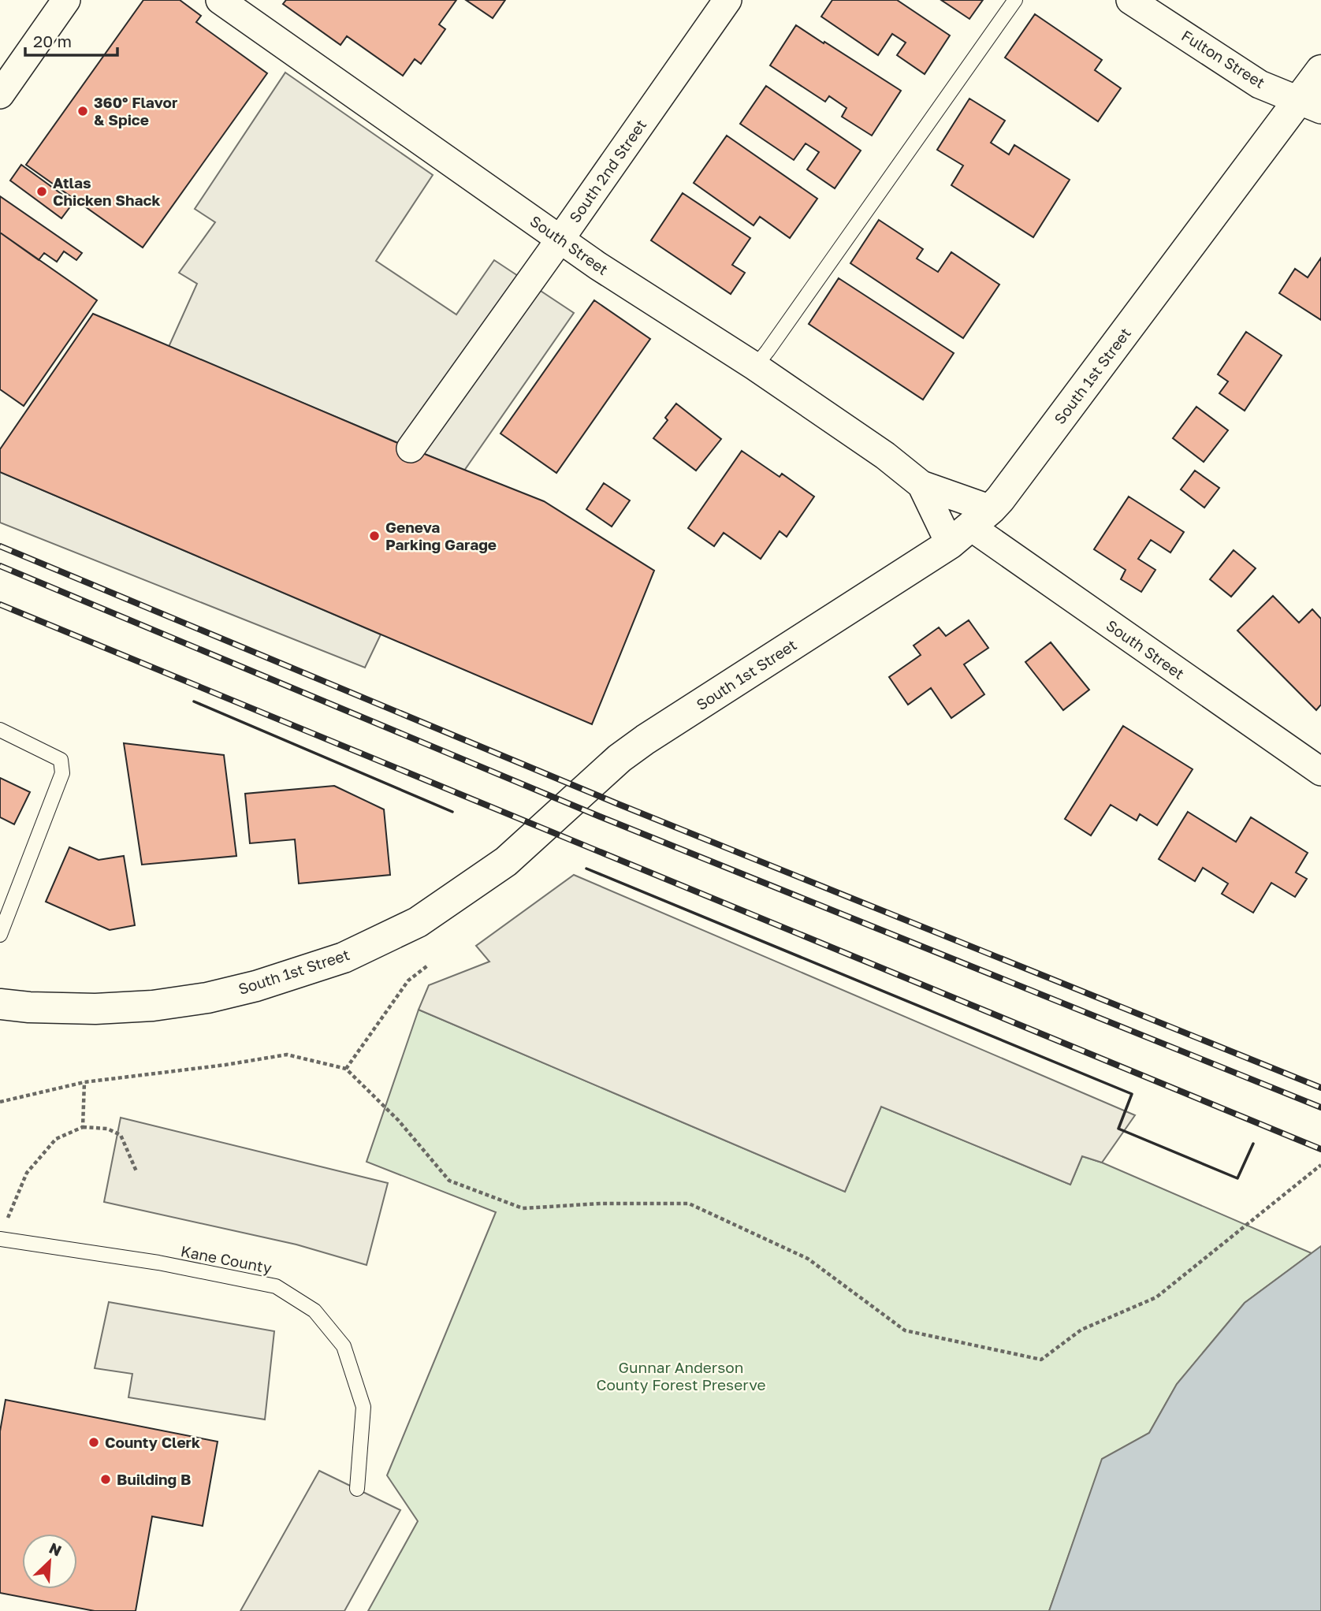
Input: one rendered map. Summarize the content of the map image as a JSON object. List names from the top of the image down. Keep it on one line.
{"streets":{"main road":["South 1st Street"],"street":["Fulton Street","South 2nd Street","South Street"],"lane":["Kane County"]},"crossings":[["Fulton Street","South 1st Street"],["South 2nd Street","South Street"],["South Street","South 1st Street"]],"parks":["Gunnar Anderson County Forest Preserve"],"places":["360° Flavor & Spice","Atlas Chicken Shack","Geneva Parking Garage","County Clerk","Building B"],"scale_bar":"20 m","north":"top right"}
